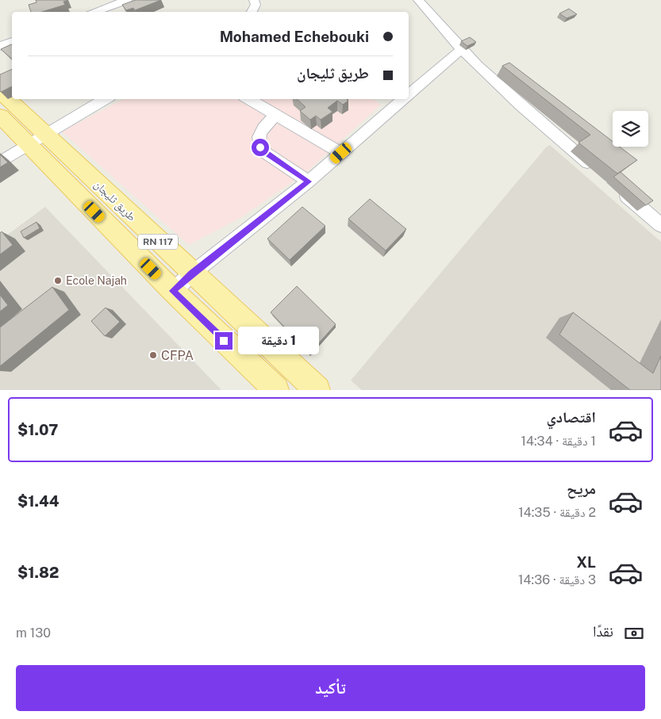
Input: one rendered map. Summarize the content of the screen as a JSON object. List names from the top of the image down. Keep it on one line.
{"streets":{"main road":["طريق ثليجان","RN 117"]},"places":["Ecole Najah","CFPA"],"page":{"banner":["Mohamed Echebouki","طريق ثليجان"],"bubble":"1 دقيقة","list":[{"name":"اقتصادي","note":"1 دقيقة · 14:34","value":"$1.07"},{"name":"مريح","note":"2 دقيقة · 14:35","value":"$1.44"},{"name":"XL","note":"3 دقيقة · 14:36","value":"$1.82"}],"pay":["نقدًا","130 m"],"buttons":"تأكيد"}}
